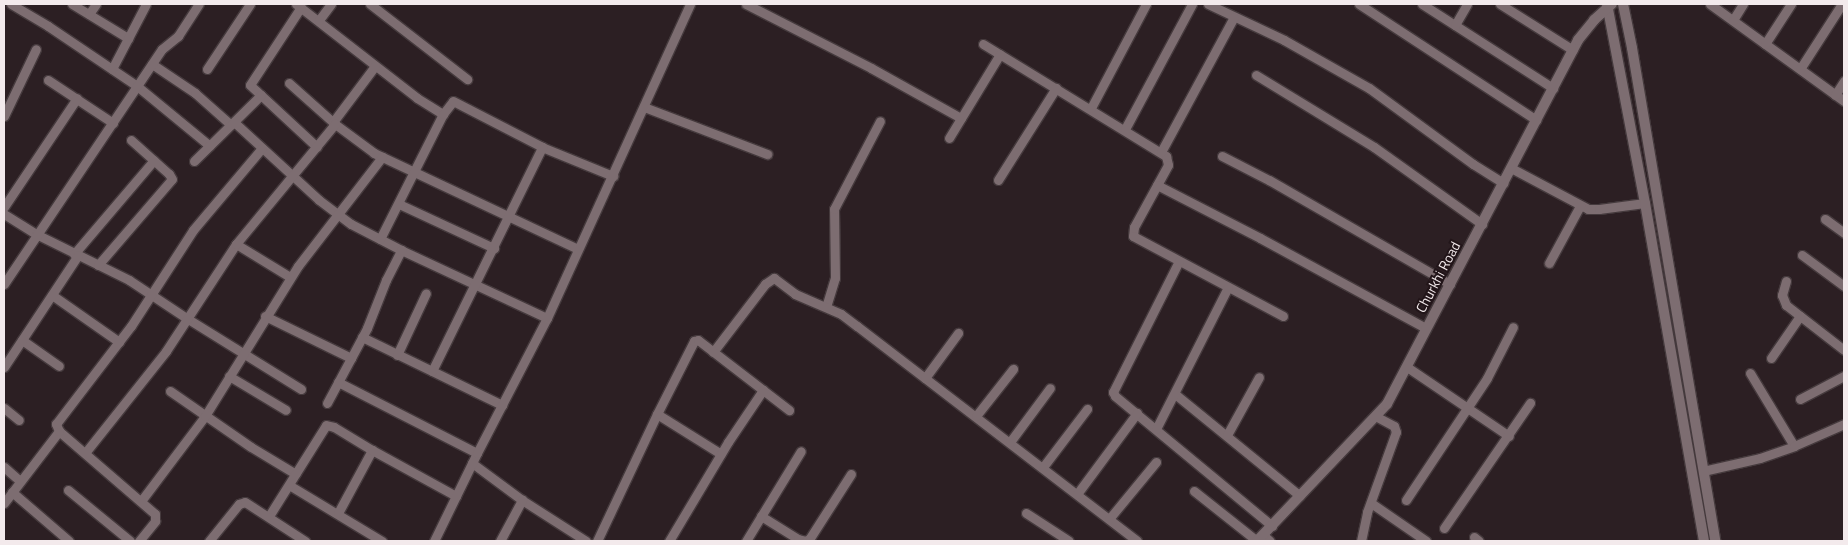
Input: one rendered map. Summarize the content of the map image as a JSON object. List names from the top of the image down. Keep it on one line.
{"streets":{"street":["Churkhi Road"]}}
